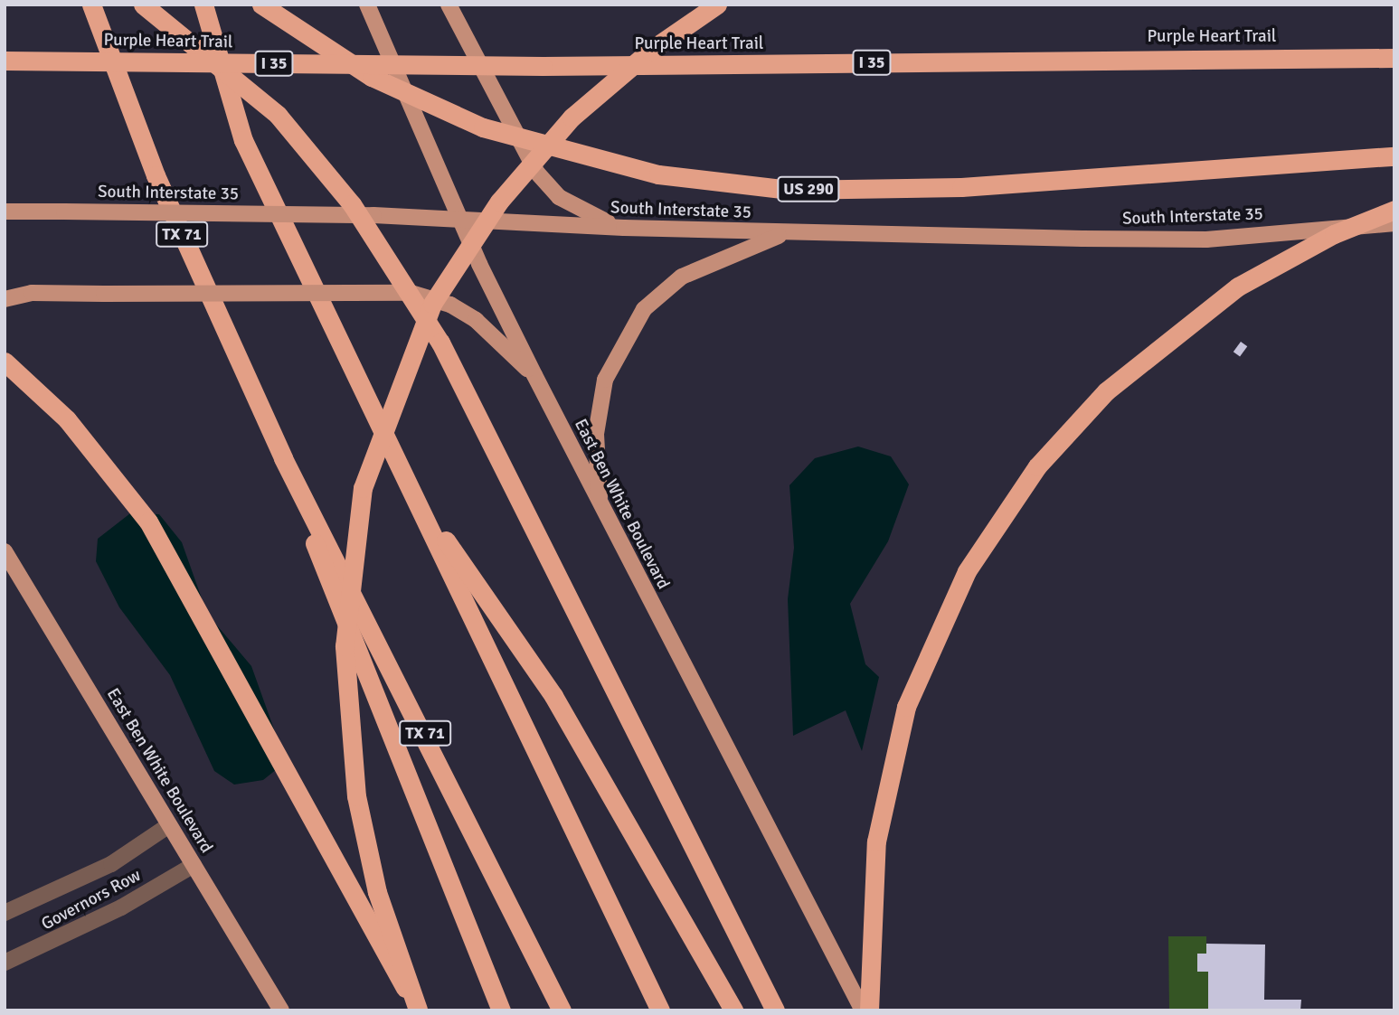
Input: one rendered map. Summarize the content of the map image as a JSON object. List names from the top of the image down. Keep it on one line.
{"streets":{"highway":["Purple Heart Trail","I 35","US 290","TX 71"],"main road":["South Interstate 35","East Ben White Boulevard"],"street":["Governors Row"]},"crossings":[["South Interstate 35","East Ben White Boulevard"],["East Ben White Boulevard","Governors Row"]]}
